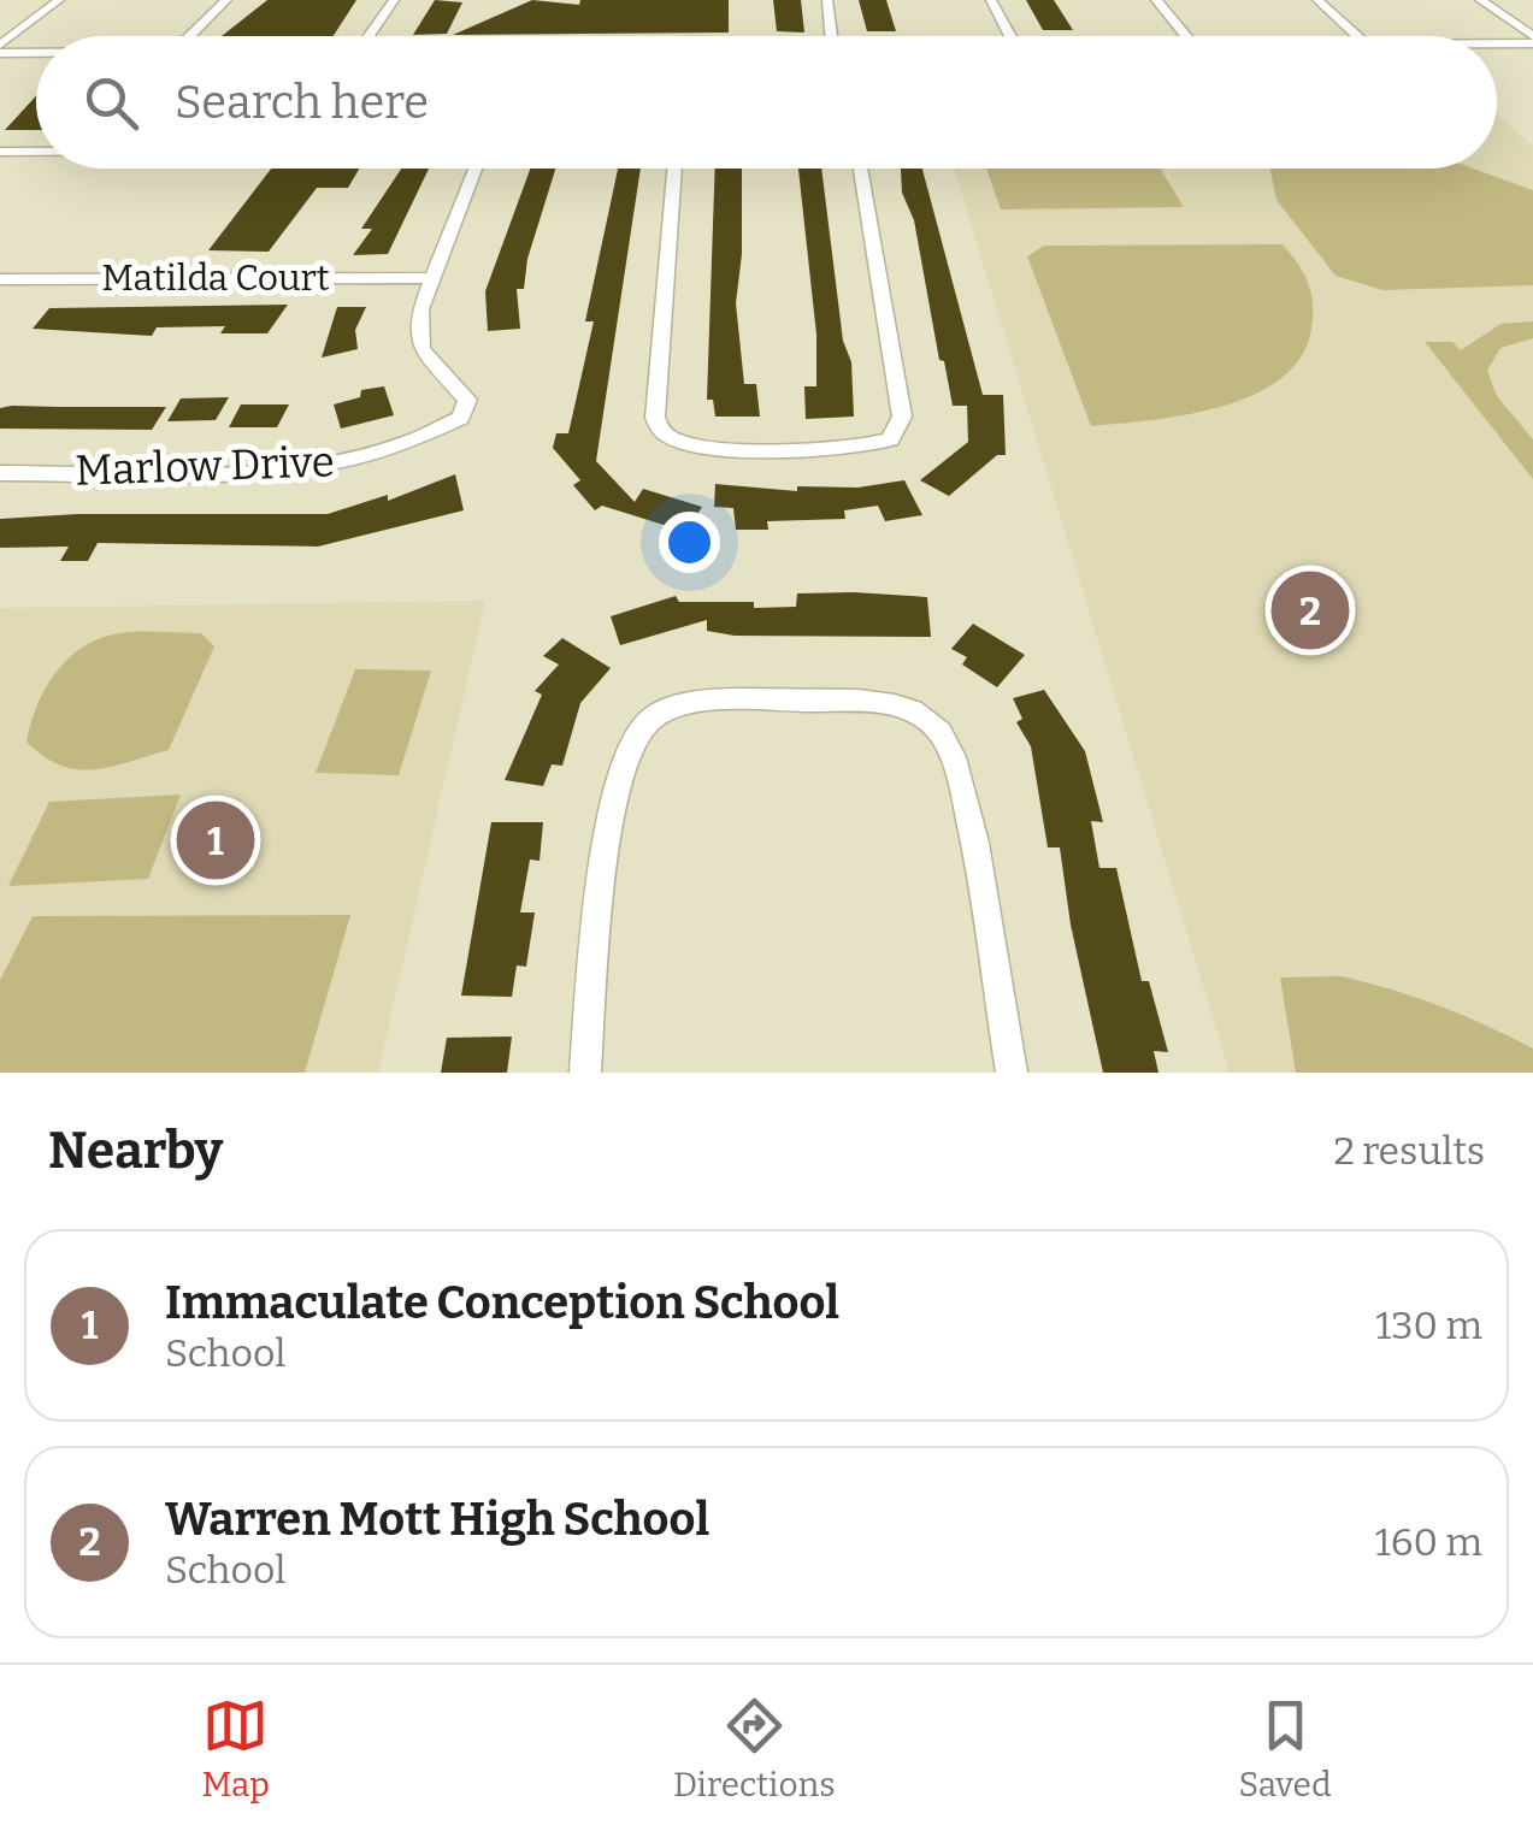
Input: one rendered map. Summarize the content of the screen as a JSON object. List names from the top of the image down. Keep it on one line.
{"streets":{"street":["Matilda Court","Marlow Drive"]},"crossings":[["Matilda Court","Marlow Drive"]],"page":{"search":"Search here","pins":["2","1"],"heading":["Nearby","2 results"],"list":[{"mark":"1","name":"Immaculate Conception School","note":"School","value":"130 m"},{"mark":"2","name":"Warren Mott High School","note":"School","value":"160 m"}],"nav":["Map","Directions","Saved"]}}
